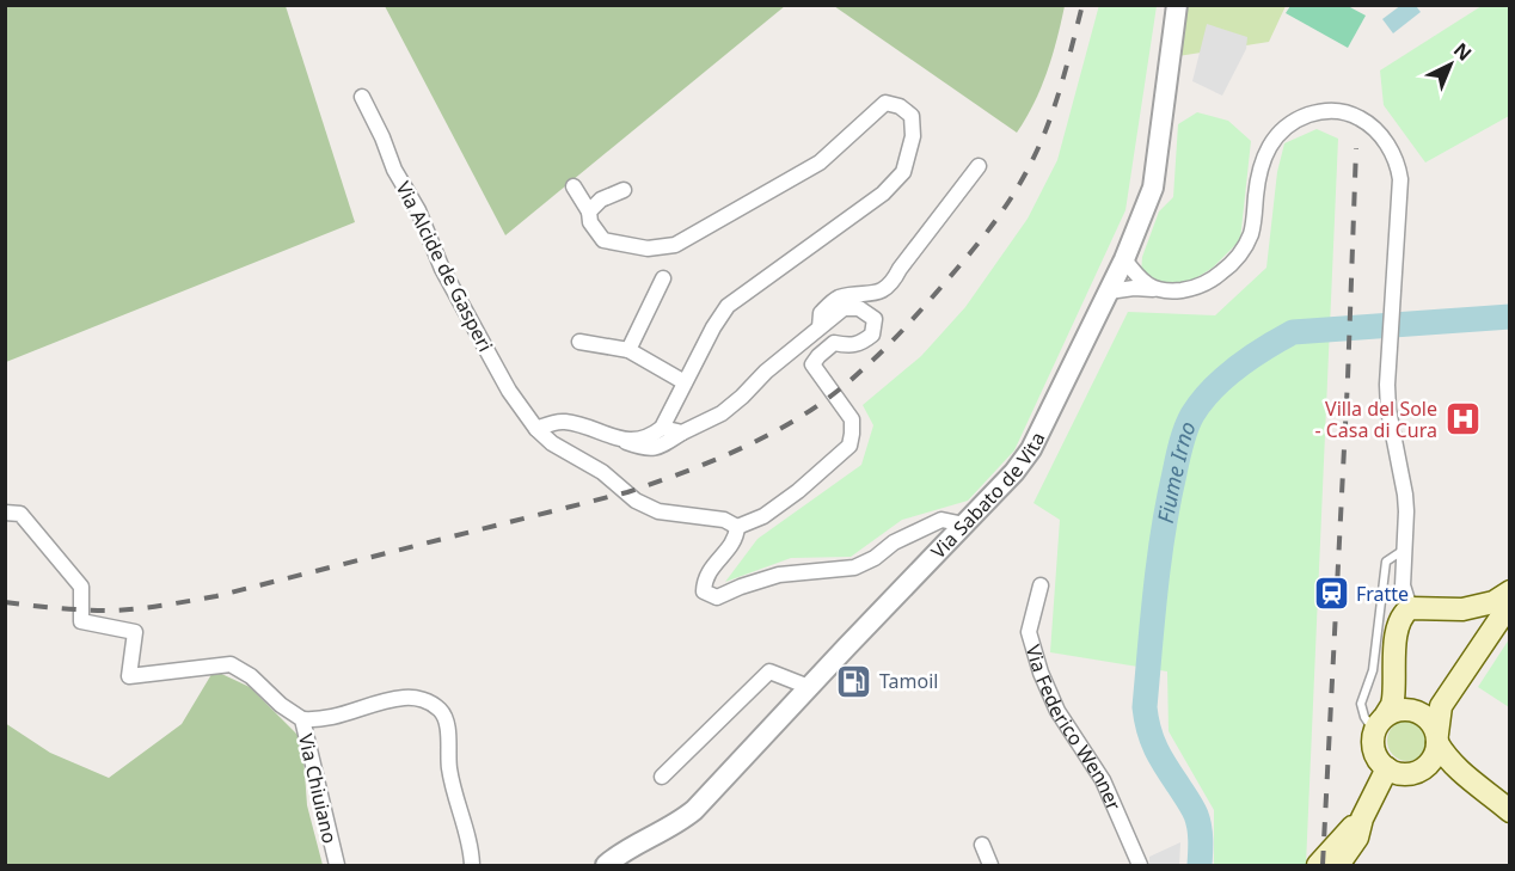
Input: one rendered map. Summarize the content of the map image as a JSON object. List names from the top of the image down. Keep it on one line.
{"streets":{"street":["Via Alcide de Gasperi","Via Sabato de Vita","Via Federico Wenner","Via Chiuiano"]},"water":["Fiume Irno"],"places":{"hospital":["Villa del Sole - Casa di Cura"],"station":["Fratte"],"fuel station":["Tamoil"]},"north":"top right"}
